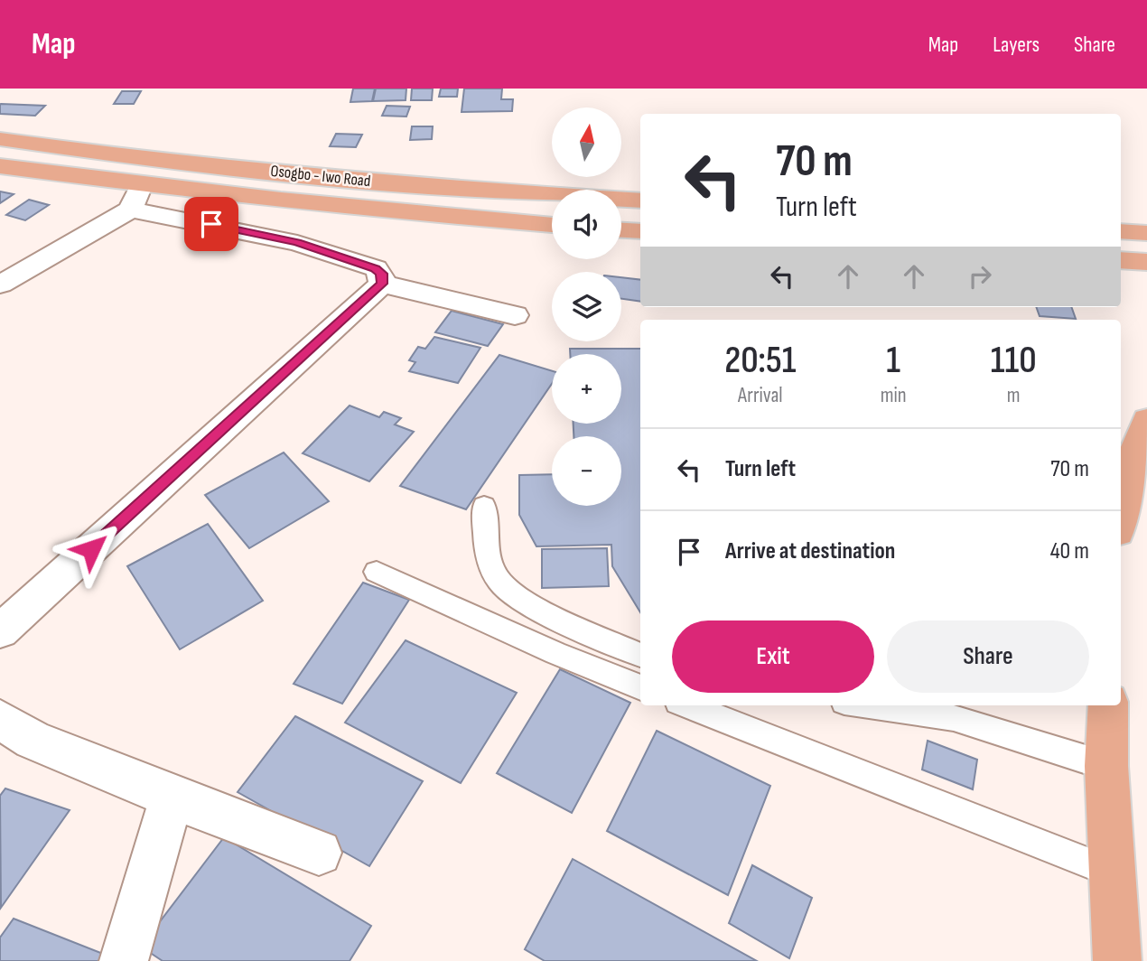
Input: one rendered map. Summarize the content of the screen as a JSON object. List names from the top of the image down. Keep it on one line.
{"streets":{"main road":["Osogbo - Iwo Road"]},"north":"top","page":{"header":"Map","nav":["Map","Layers","Share"],"map_buttons":["+","−"],"turn":["70 m","Turn left"],"eta":["20:51","Arrival","1","min","110","m"],"list":[{"name":"Turn left","value":"70 m"},{"name":"Arrive at destination","value":"40 m"}],"buttons":["Exit","Share"]}}
